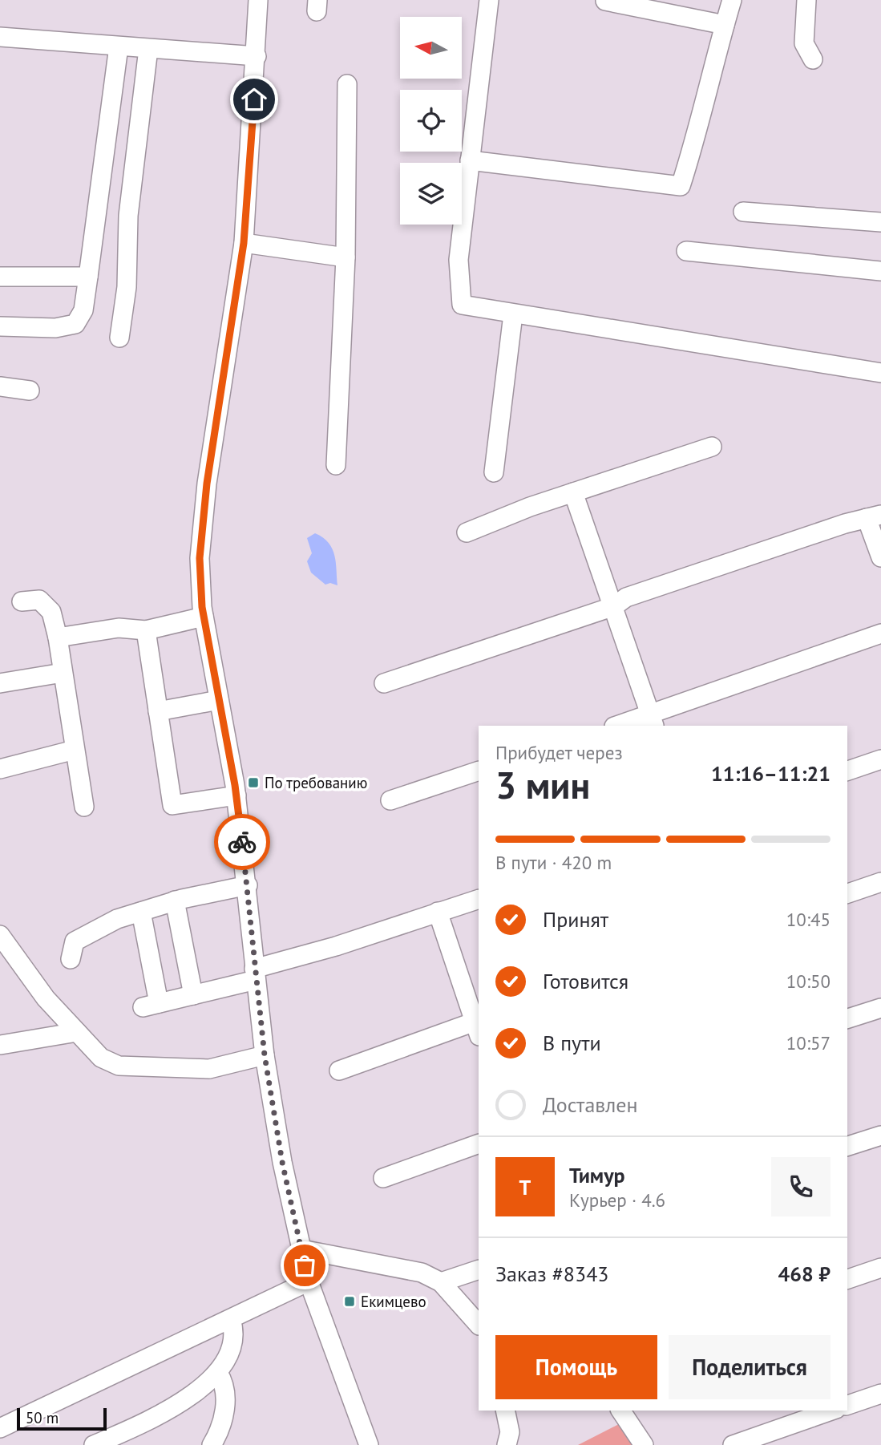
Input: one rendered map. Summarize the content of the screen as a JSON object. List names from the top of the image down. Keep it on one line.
{"places":{"transit":["По требованию","Екимцево"]},"scale_bar":"50 m","north":"left","page":{"heading":["3 мин","Прибудет через","11:16–11:21"],"panel":["Тимур","Курьер · 4.6","Заказ #8343","468 ₽"],"bar":"В пути · 420 m","list":[["Принят","10:45"],["Готовится","10:50"],["В пути","10:57"],"Доставлен"],"round":"Т","buttons":["Помощь","Поделиться"],"scale":"50 m"}}
